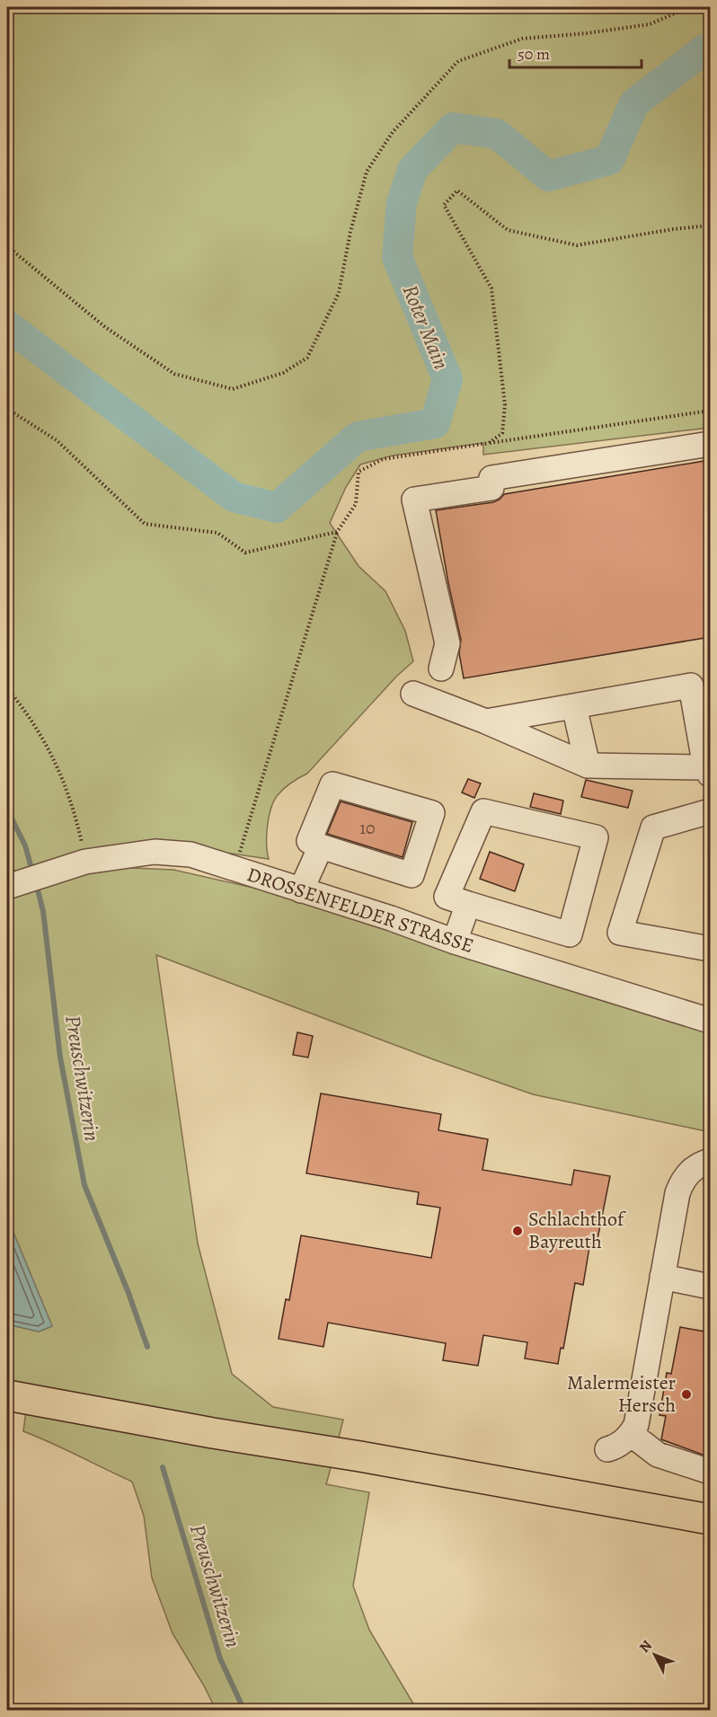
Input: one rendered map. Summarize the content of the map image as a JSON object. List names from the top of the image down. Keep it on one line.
{"streets":{"street":["DROSSENFELDER STRASSE"]},"water":["Roter Main","Preuschwitzerin"],"places":["Schlachthof Bayreuth","Malermeister Hersch"],"house_numbers":["10"],"scale_bar":"50 m","north":"top left"}
